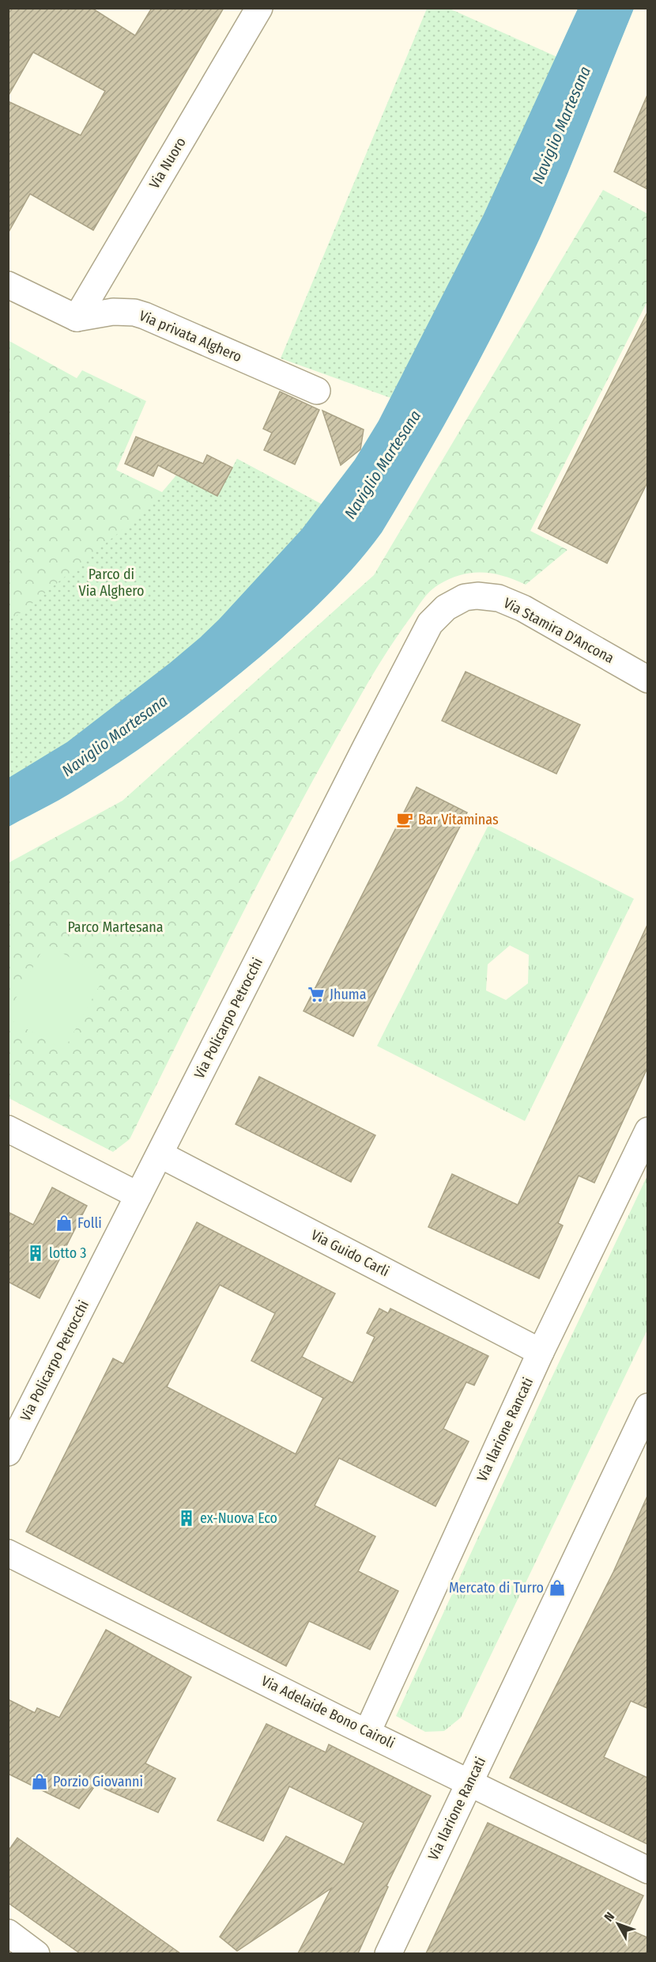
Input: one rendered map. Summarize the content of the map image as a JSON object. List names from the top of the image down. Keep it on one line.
{"streets":{"street":["Via Nuoro","Via privata Alghero","Via Stamira D'Ancona","Via Policarpo Petrocchi","Via Guido Carli","Via Ilarione Rancati","Via Adelaide Bono Cairoli"]},"crossings":[["Via Nuoro","Via privata Alghero"],["Via Stamira D'Ancona","Via Policarpo Petrocchi"],["Via Policarpo Petrocchi","Via Guido Carli"],["Via Guido Carli","Via Ilarione Rancati"],["Via Ilarione Rancati","Via Adelaide Bono Cairoli"]],"water":["Naviglio Martesana"],"parks":["Parco di Via Alghero","Parco Martesana"],"places":{"cafe":["Bar Vitaminas"],"supermarket":["Jhuma"],"shop":["Folli","Mercato di Turro","Porzio Giovanni"],"building":["lotto 3","ex-Nuova Eco"]},"north":"top left"}
